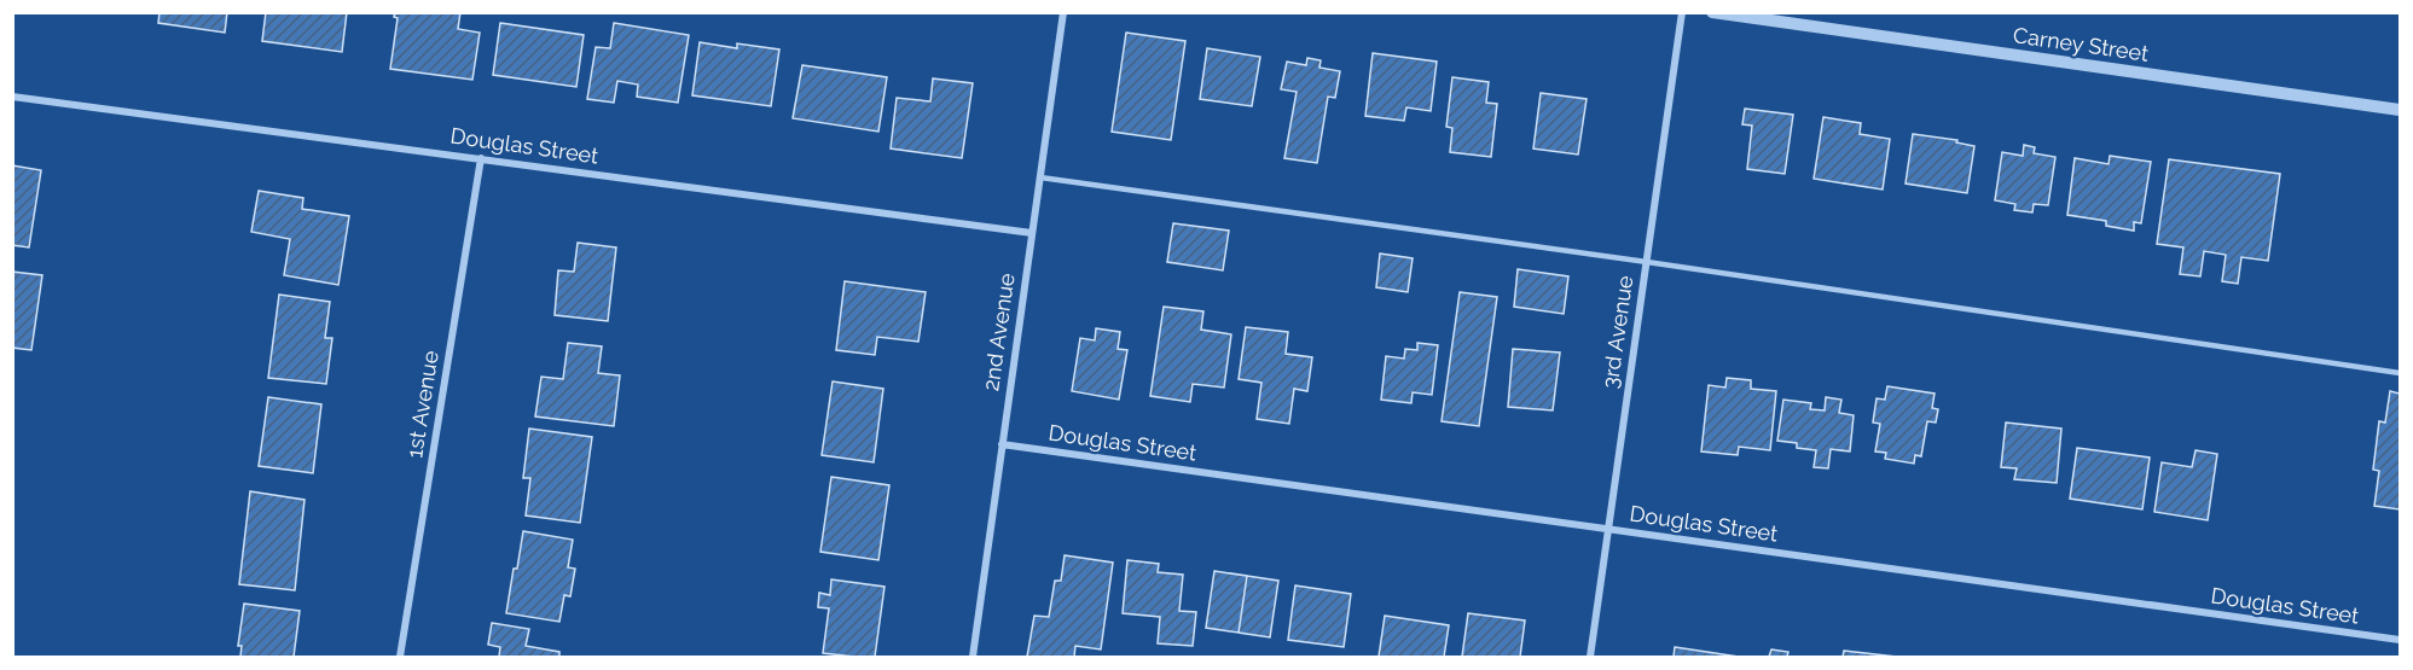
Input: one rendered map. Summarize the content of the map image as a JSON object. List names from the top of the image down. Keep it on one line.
{"streets":{"street":["Carney Street","Douglas Street","2nd Avenue","3rd Avenue","1st Avenue"]},"crossings":[["Douglas Street","2nd Avenue"],["Douglas Street","3rd Avenue"],["Douglas Street","1st Avenue"]]}
